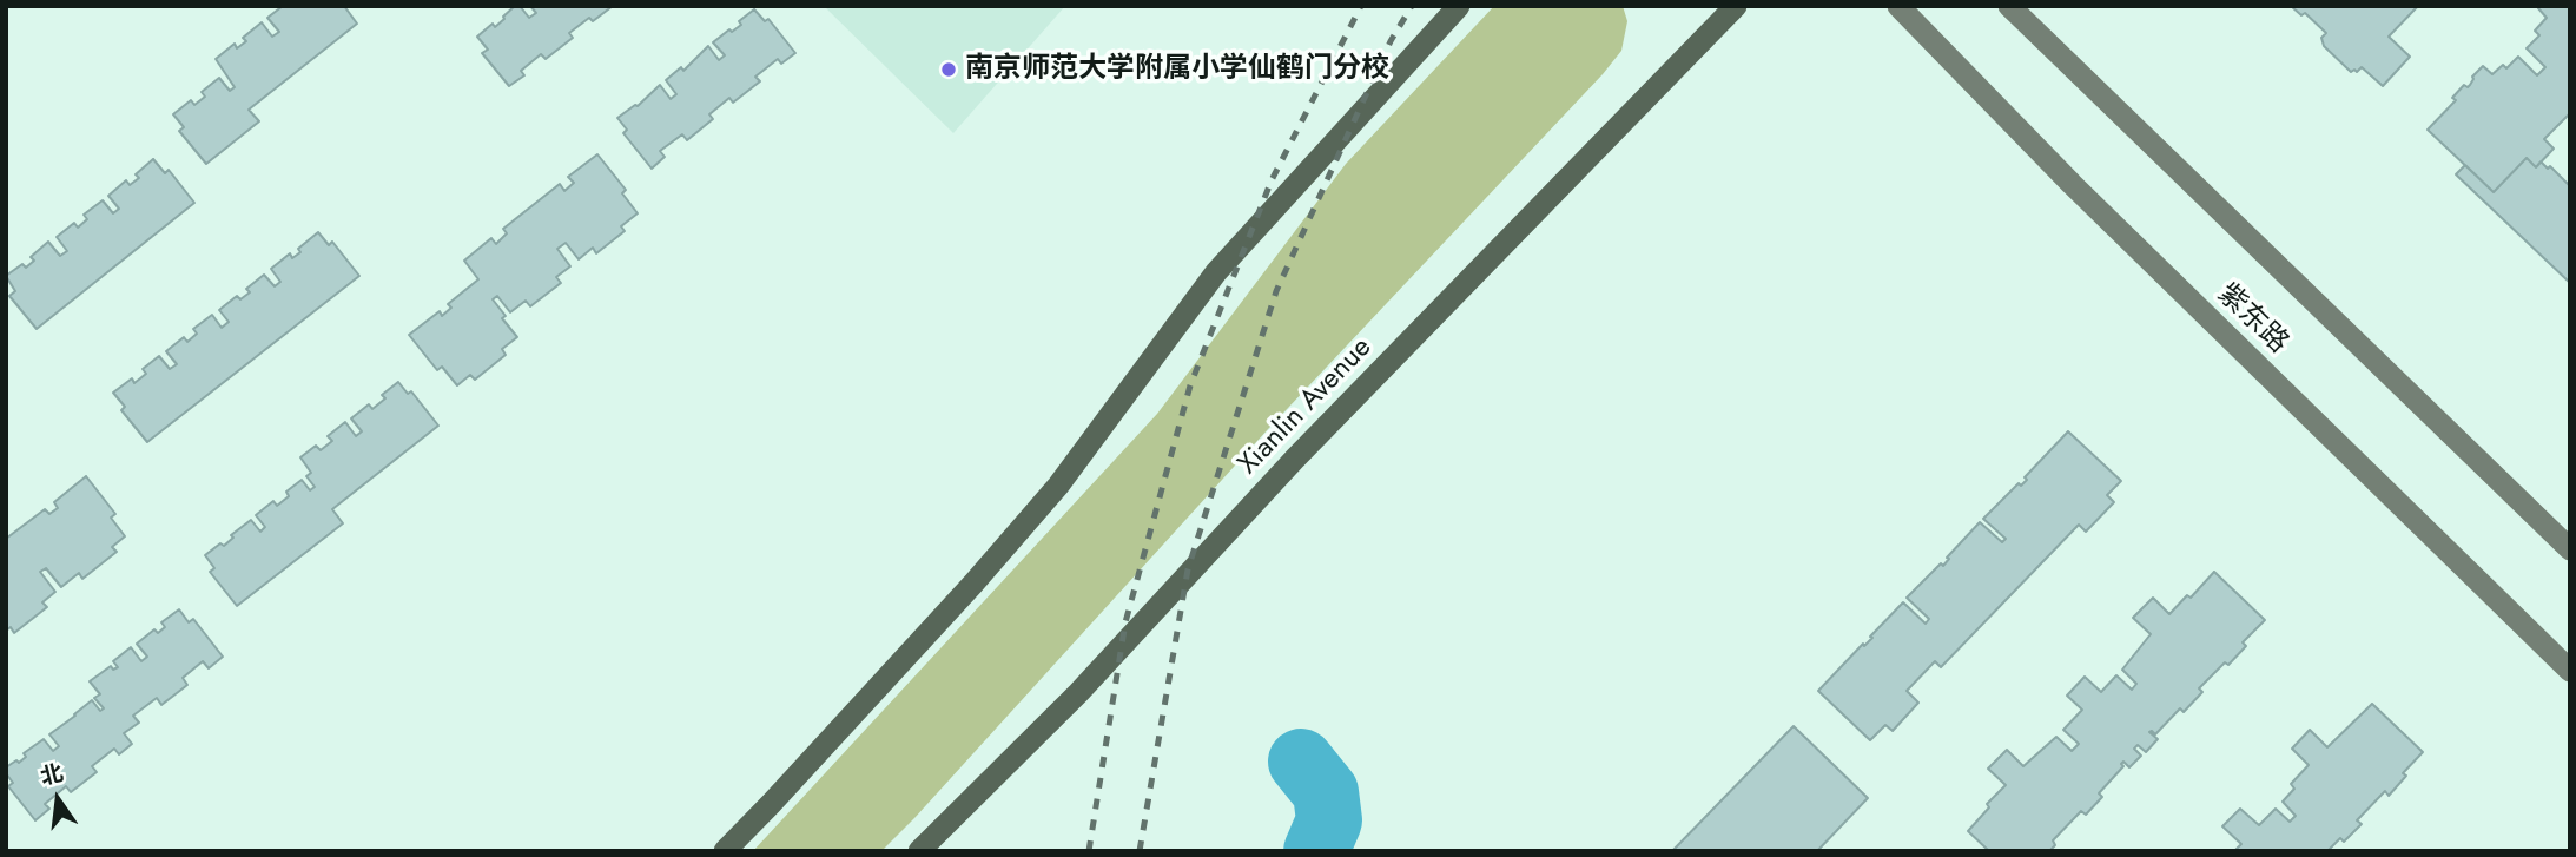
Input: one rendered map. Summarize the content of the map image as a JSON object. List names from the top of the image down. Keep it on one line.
{"streets":{"main road":["紫东路","Xianlin Avenue"]},"places":["南京师范大学附属小学仙鹤门分校"],"north":"top"}
